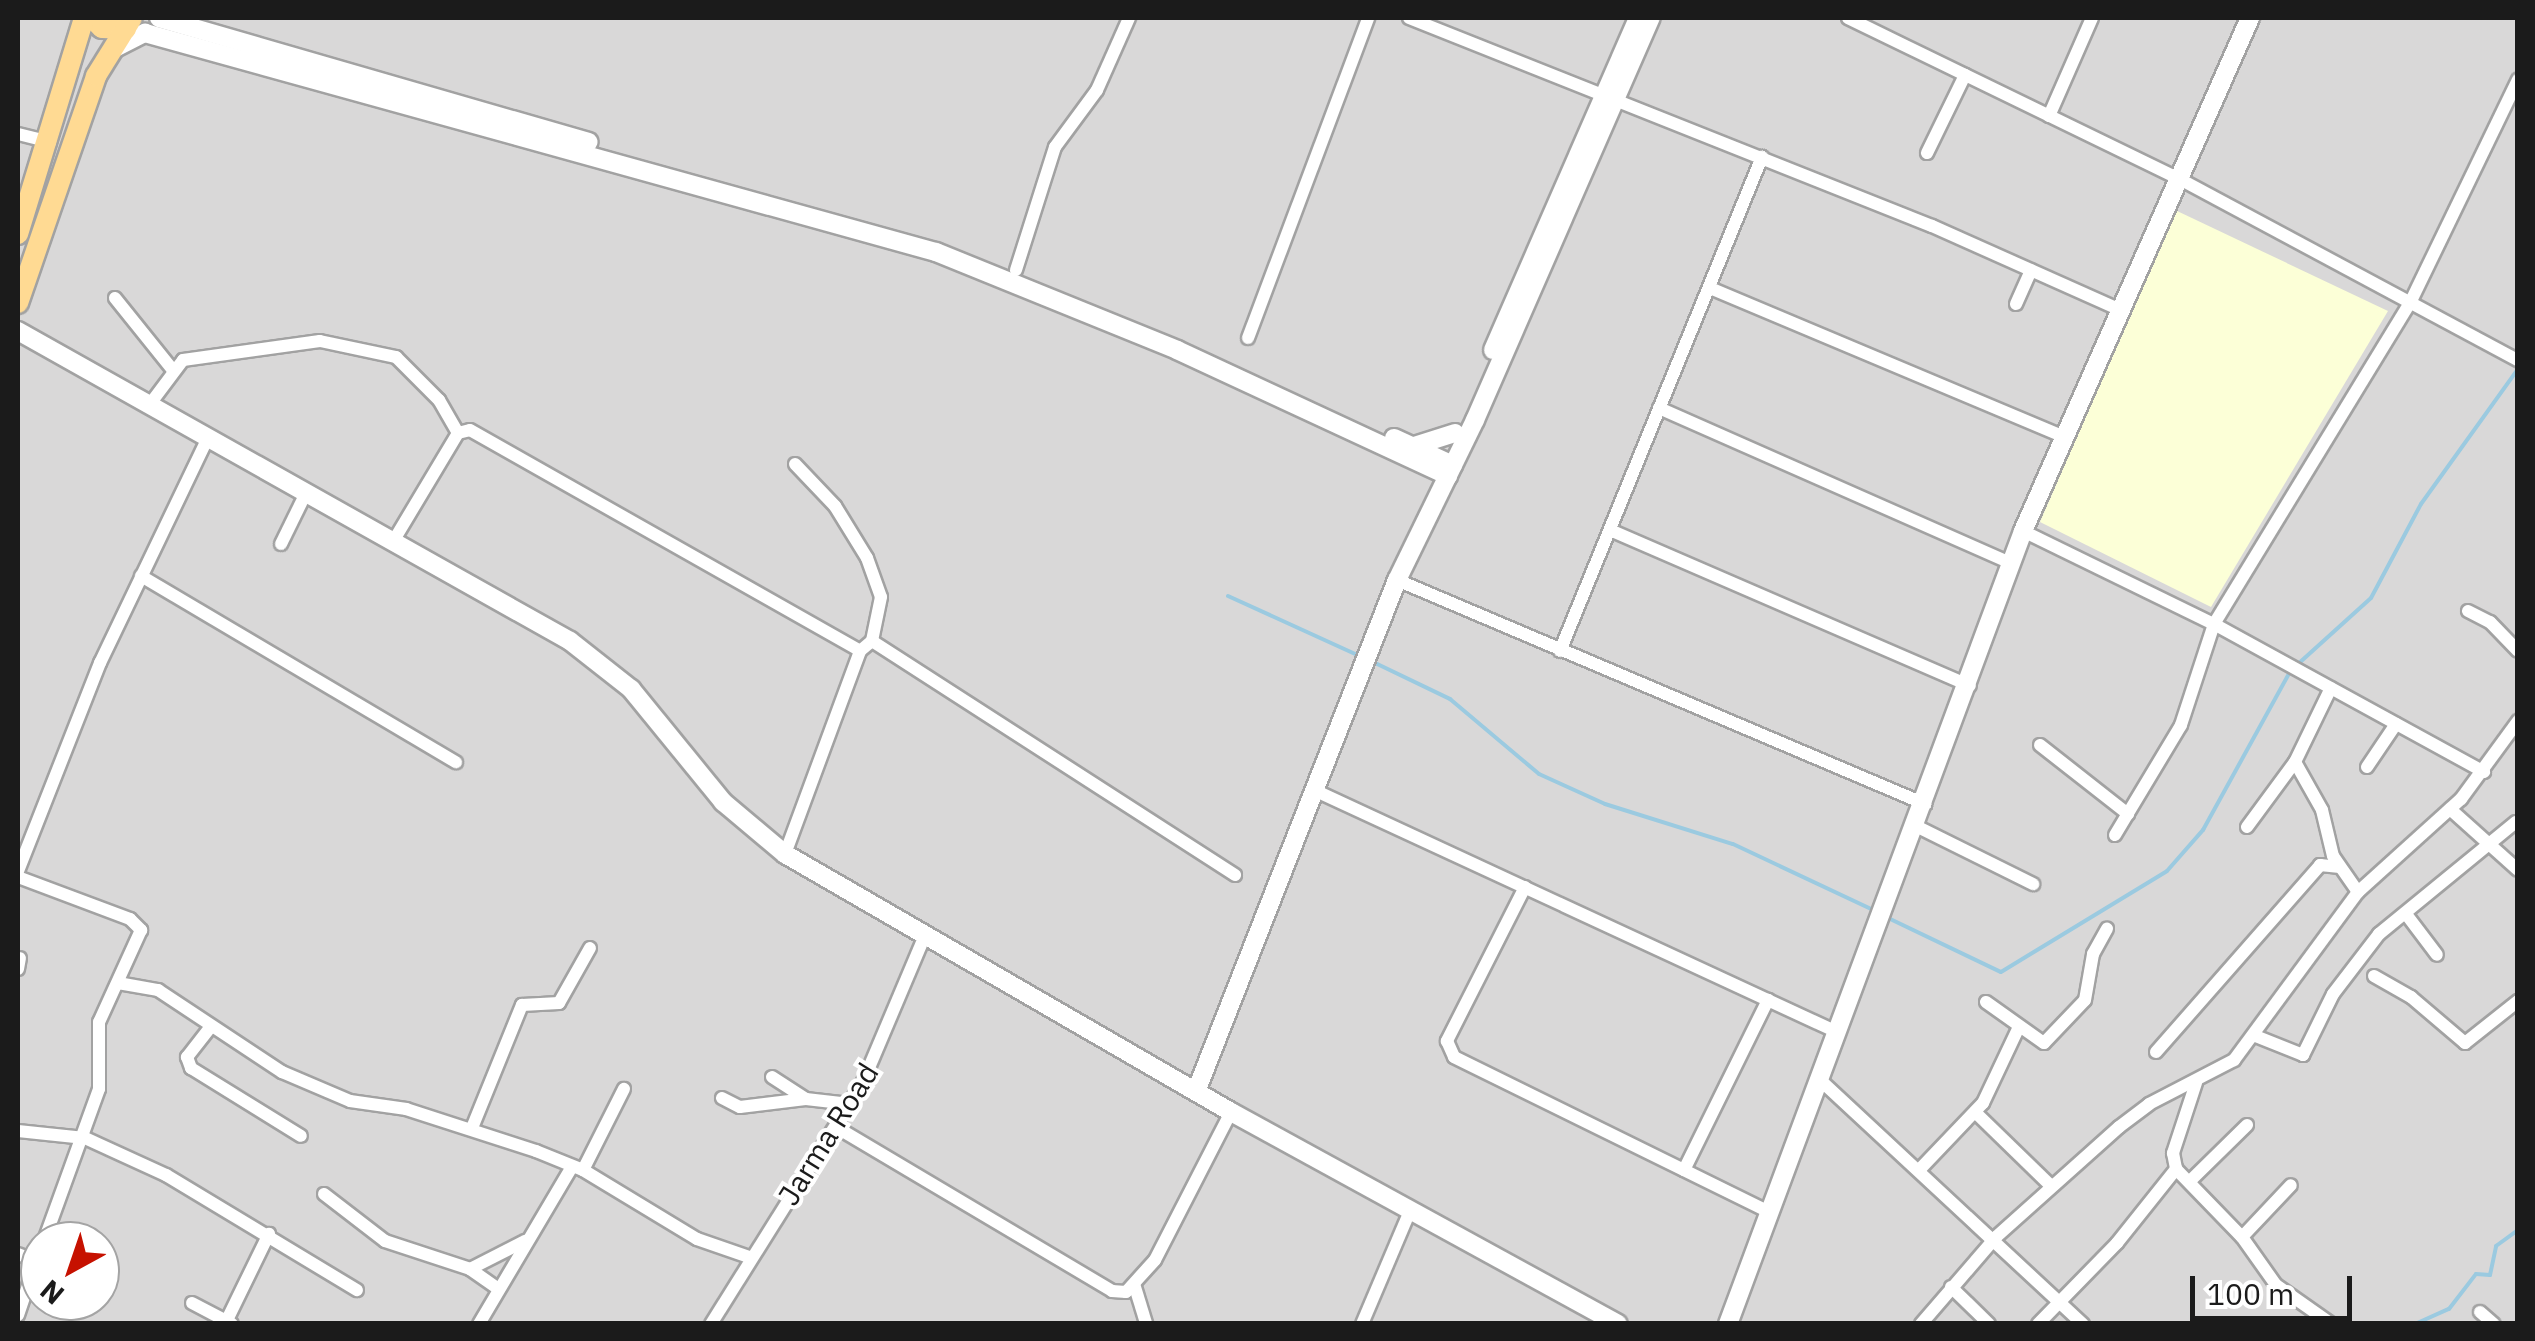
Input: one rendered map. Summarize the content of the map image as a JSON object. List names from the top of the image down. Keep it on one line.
{"streets":{"street":["Jarma Road"]},"scale_bar":"100 m","north":"bottom left"}
